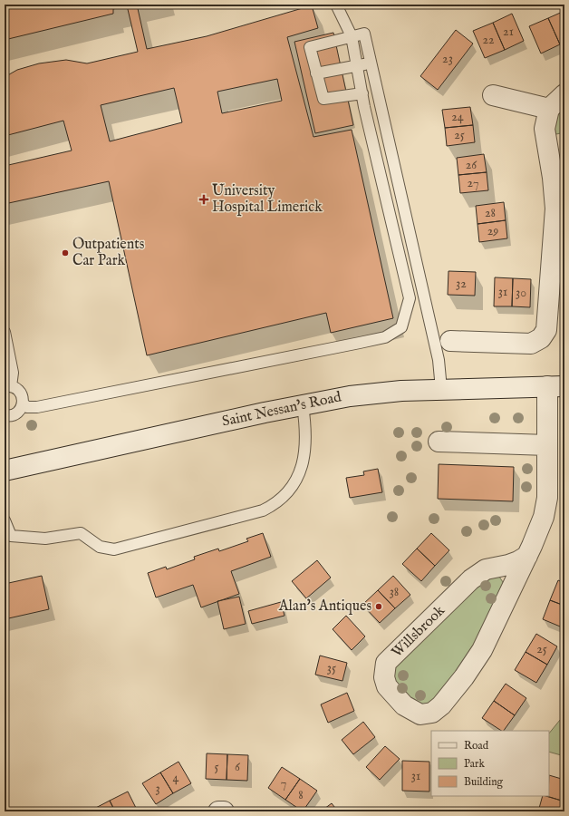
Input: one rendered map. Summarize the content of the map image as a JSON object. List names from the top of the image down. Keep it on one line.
{"streets":{"street":["Saint Nessan's Road","Willsbrook"]},"crossings":[["Saint Nessan's Road","Willsbrook"]],"places":{"health":["University Hospital Limerick"],"other":["Outpatients Car Park","Alan's Antiques"]},"house_numbers":["21","22","23","24","25","26","27","28","29","32","31","30","38","25","35","5","6","31","4","7","3","8"],"legend":["Road","Park","Building"]}
